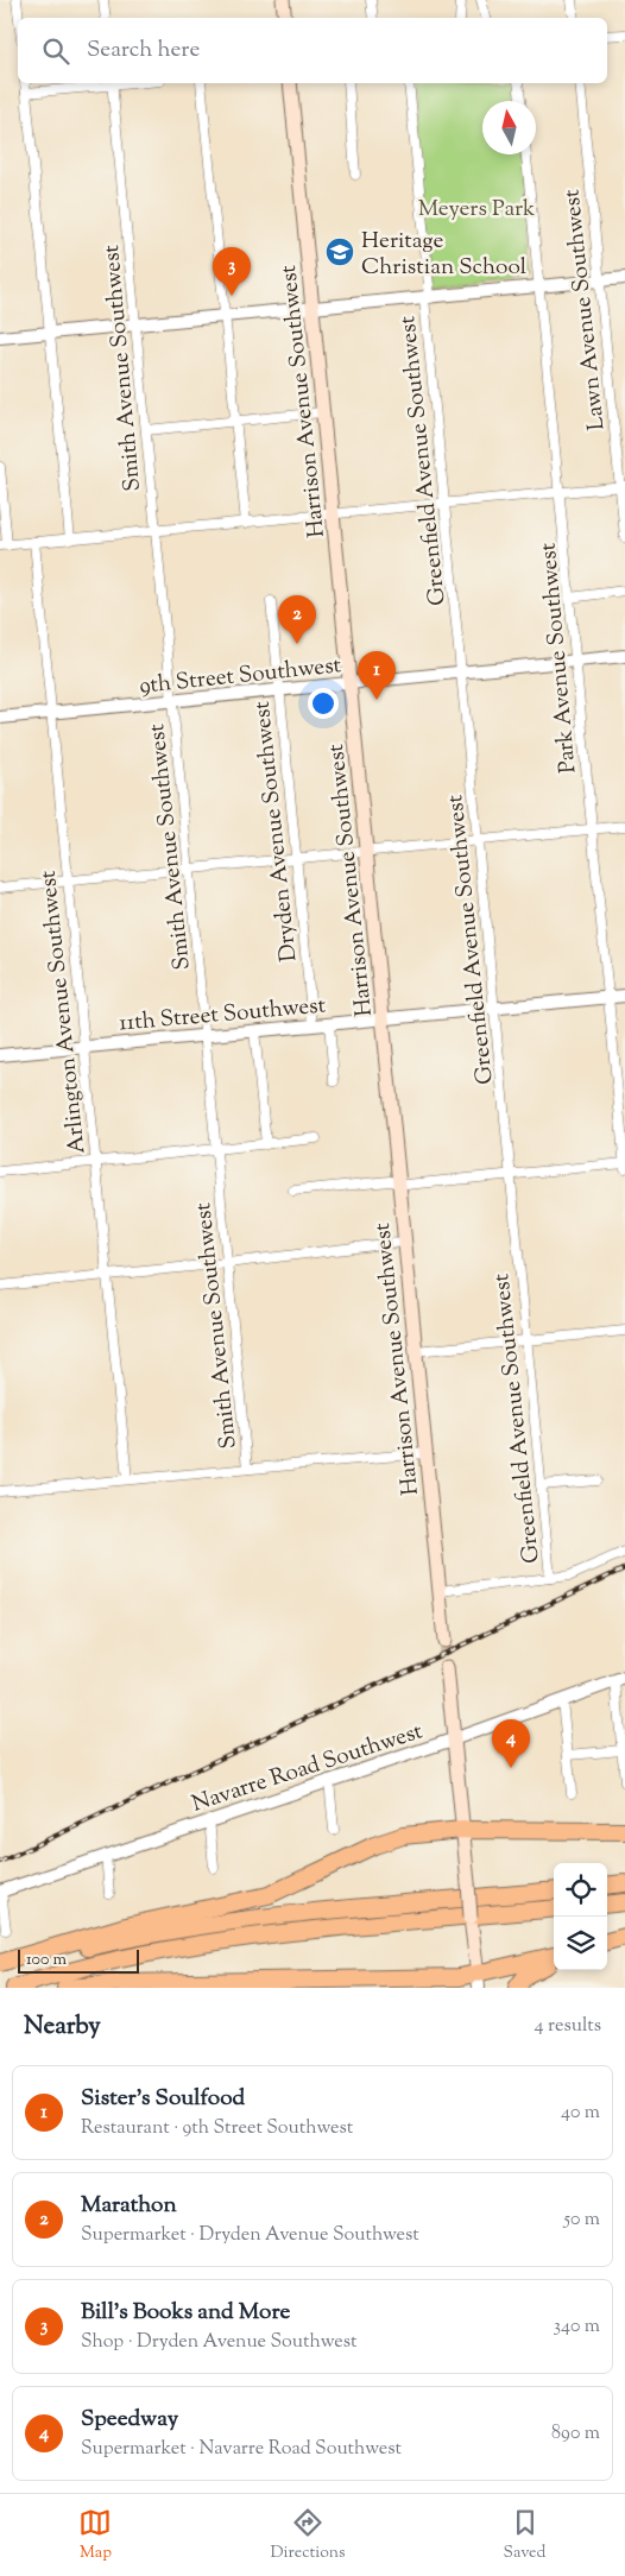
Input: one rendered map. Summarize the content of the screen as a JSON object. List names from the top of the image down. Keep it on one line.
{"streets":{"main road":["Harrison Avenue Southwest"],"street":["Lawn Avenue Southwest","Smith Avenue Southwest","Greenfield Avenue Southwest","Park Avenue Southwest","9th Street Southwest","Dryden Avenue Southwest","Arlington Avenue Southwest","11th Street Southwest","Navarre Road Southwest"]},"crossings":[["Smith Avenue Southwest","9th Street Southwest"],["Smith Avenue Southwest","11th Street Southwest"],["Harrison Avenue Southwest","9th Street Southwest"],["Harrison Avenue Southwest","11th Street Southwest"],["Greenfield Avenue Southwest","9th Street Southwest"],["Greenfield Avenue Southwest","11th Street Southwest"],["Park Avenue Southwest","9th Street Southwest"],["Park Avenue Southwest","11th Street Southwest"],["9th Street Southwest","Dryden Avenue Southwest"],["9th Street Southwest","Arlington Avenue Southwest"],["Dryden Avenue Southwest","11th Street Southwest"],["Arlington Avenue Southwest","11th Street Southwest"]],"parks":["Meyers Park"],"places":{"school or university":["Heritage Christian School"]},"scale_bar":"100 m","north":"top","page":{"search":"Search here","pins":["3","2","1","4"],"scale":"100 m","heading":["Nearby","4 results"],"list":[{"mark":"1","name":"Sister's Soulfood","note":"Restaurant · 9th Street Southwest","value":"40 m"},{"mark":"2","name":"Marathon","note":"Supermarket · Dryden Avenue Southwest","value":"50 m"},{"mark":"3","name":"Bill's Books and More","note":"Shop · Dryden Avenue Southwest","value":"340 m"},{"mark":"4","name":"Speedway","note":"Supermarket · Navarre Road Southwest","value":"890 m"}],"nav":["Map","Directions","Saved"]}}
